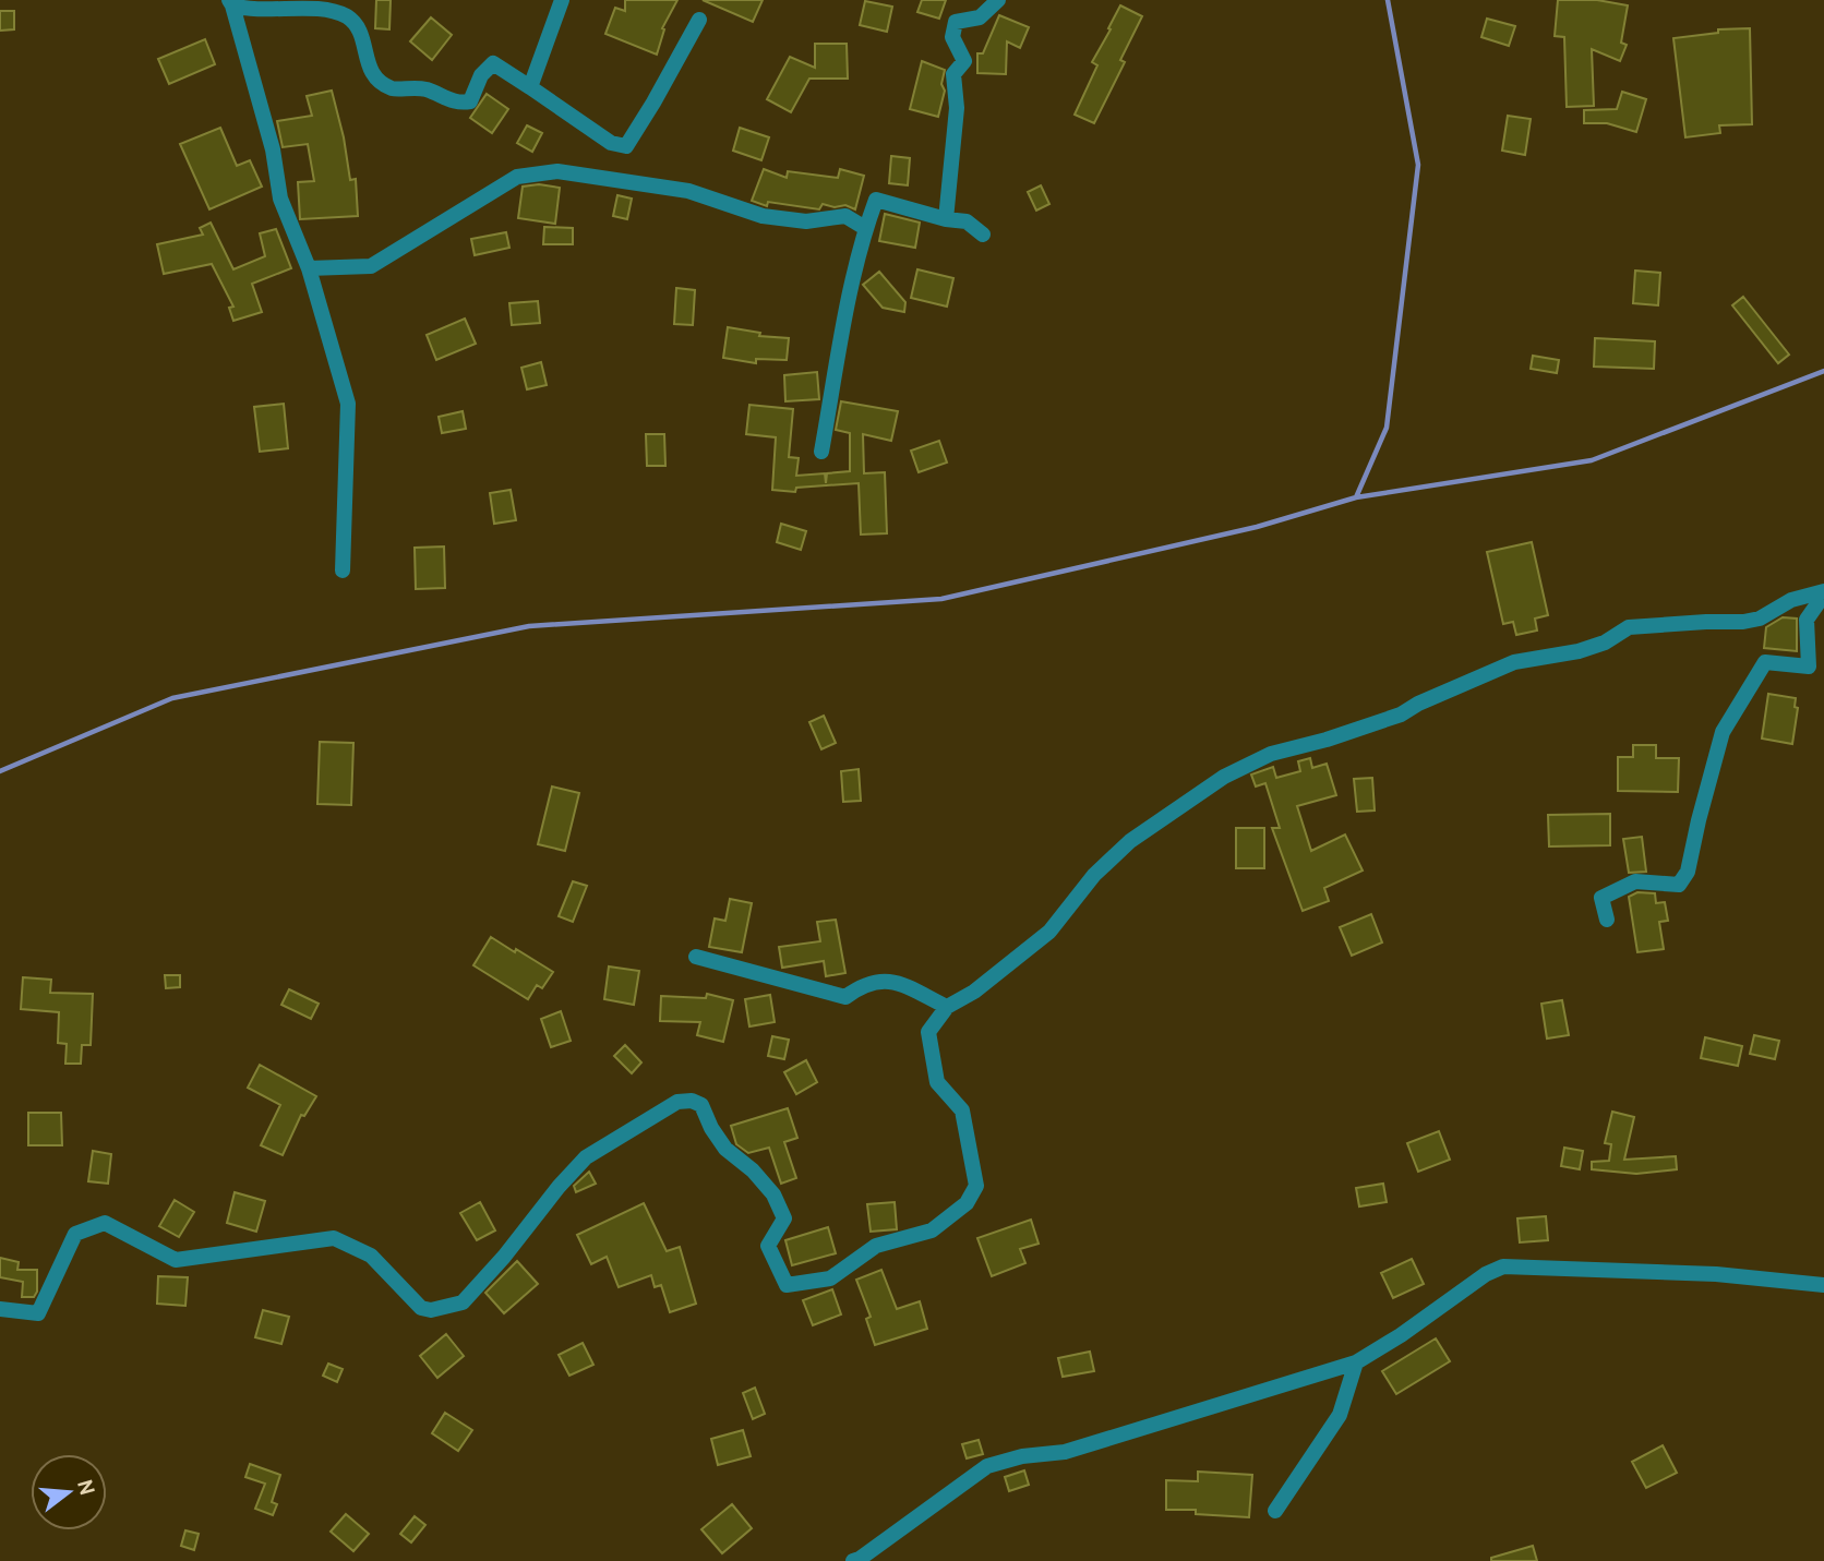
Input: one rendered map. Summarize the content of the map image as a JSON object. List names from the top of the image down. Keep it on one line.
{"north":"right"}
